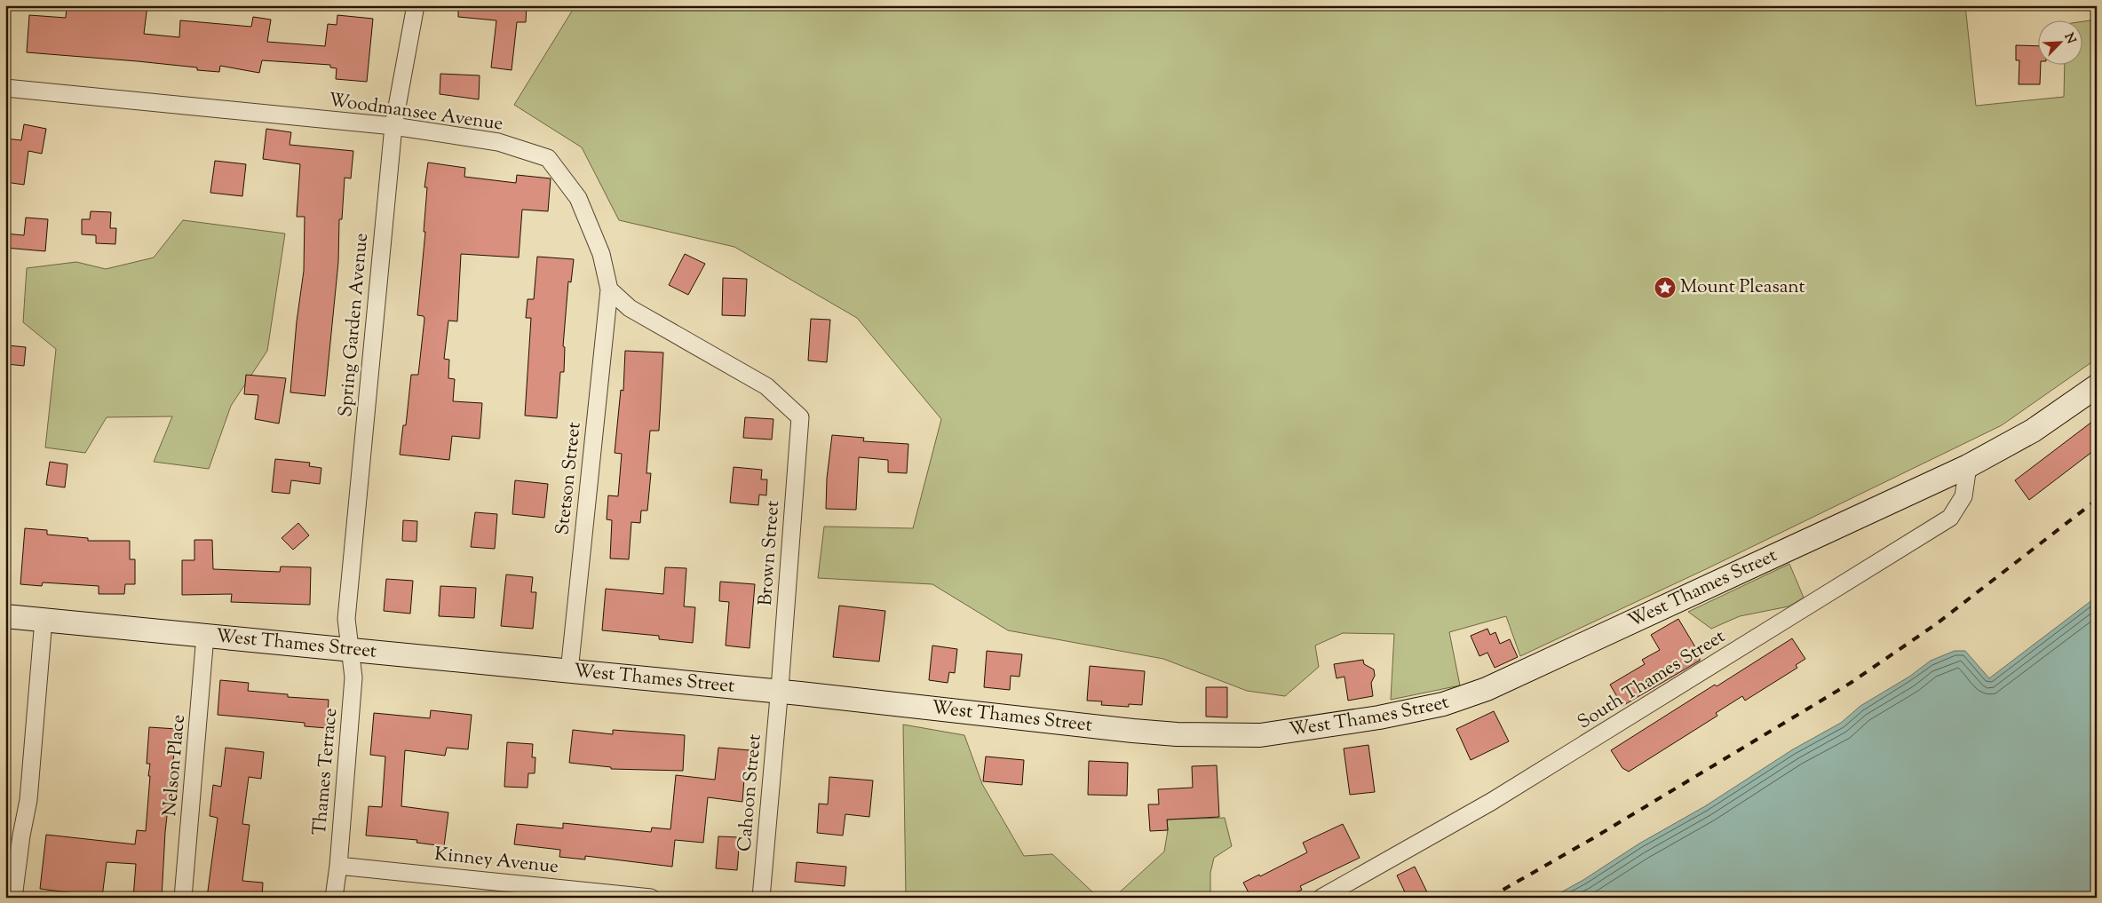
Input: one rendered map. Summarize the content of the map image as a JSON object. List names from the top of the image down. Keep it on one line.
{"streets":{"main road":["West Thames Street"],"street":["Woodmansee Avenue","Spring Garden Avenue","Stetson Street","Brown Street","South Thames Street","Nelson Place","Thames Terrace","Cahoon Street","Kinney Avenue"]},"crossings":[["Woodmansee Avenue","Spring Garden Avenue"],["Woodmansee Avenue","Stetson Street"],["Woodmansee Avenue","Brown Street"],["Spring Garden Avenue","West Thames Street"],["Spring Garden Avenue","Thames Terrace"],["Stetson Street","Brown Street"],["Stetson Street","West Thames Street"],["Brown Street","West Thames Street"],["Brown Street","Cahoon Street"],["West Thames Street","South Thames Street"],["West Thames Street","Nelson Place"],["West Thames Street","Thames Terrace"],["West Thames Street","Cahoon Street"],["Thames Terrace","Kinney Avenue"]],"places":{"place":["Mount Pleasant"]},"north":"top right"}
